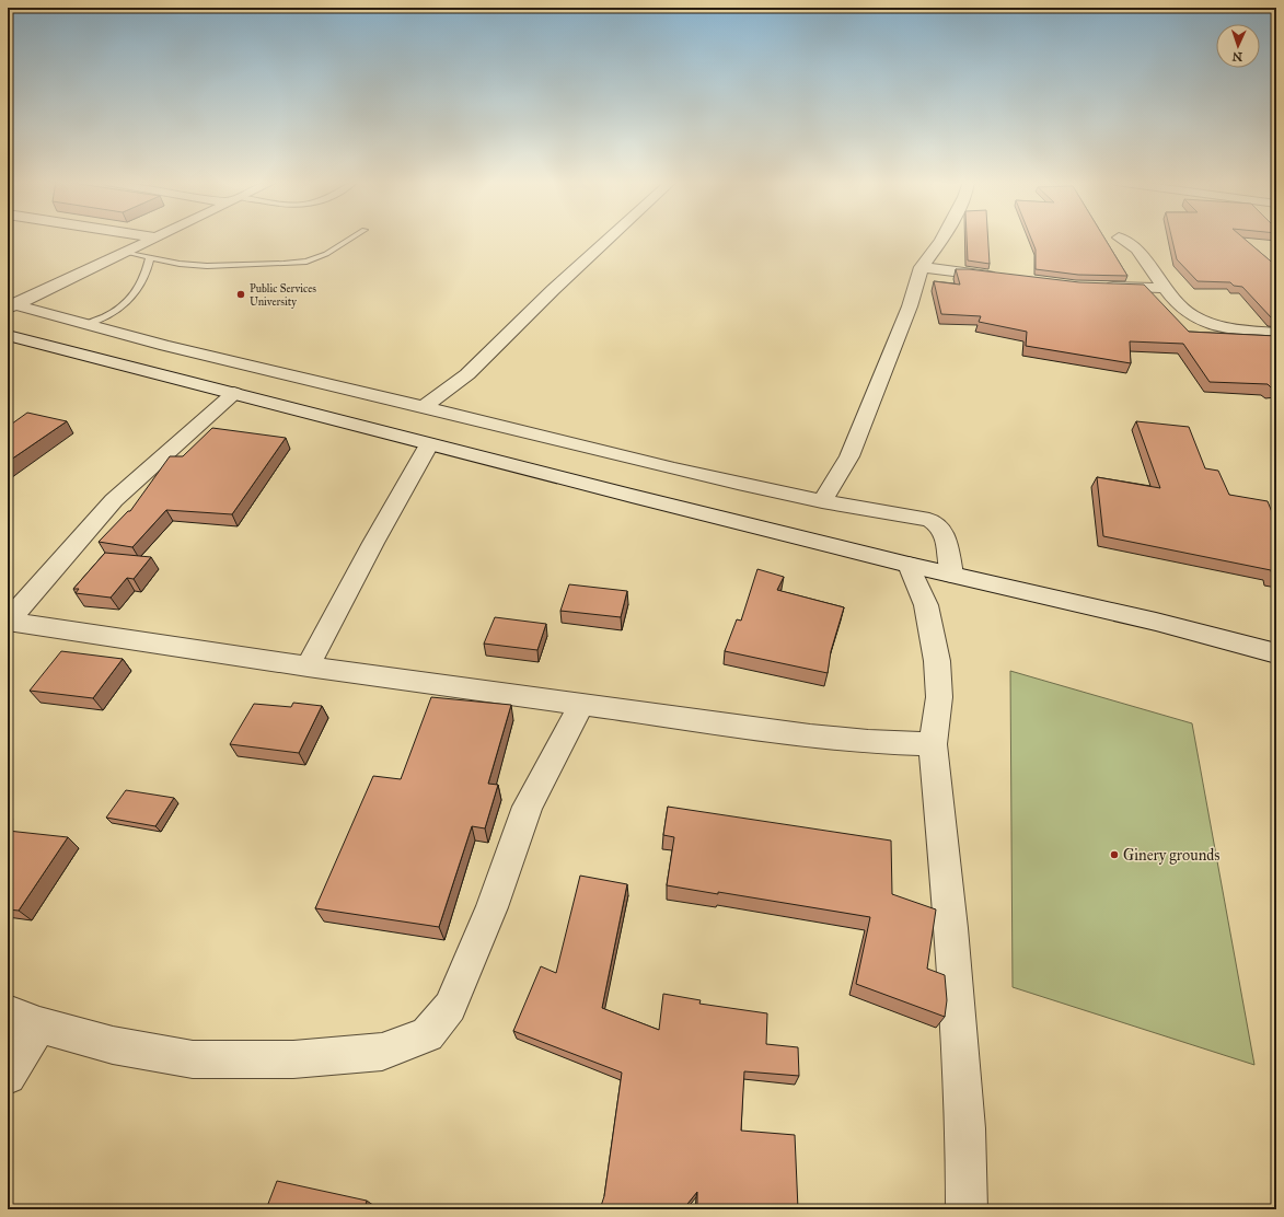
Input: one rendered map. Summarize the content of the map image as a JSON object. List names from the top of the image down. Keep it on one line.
{"places":["Public Services University","Ginery grounds"],"north":"bottom"}
